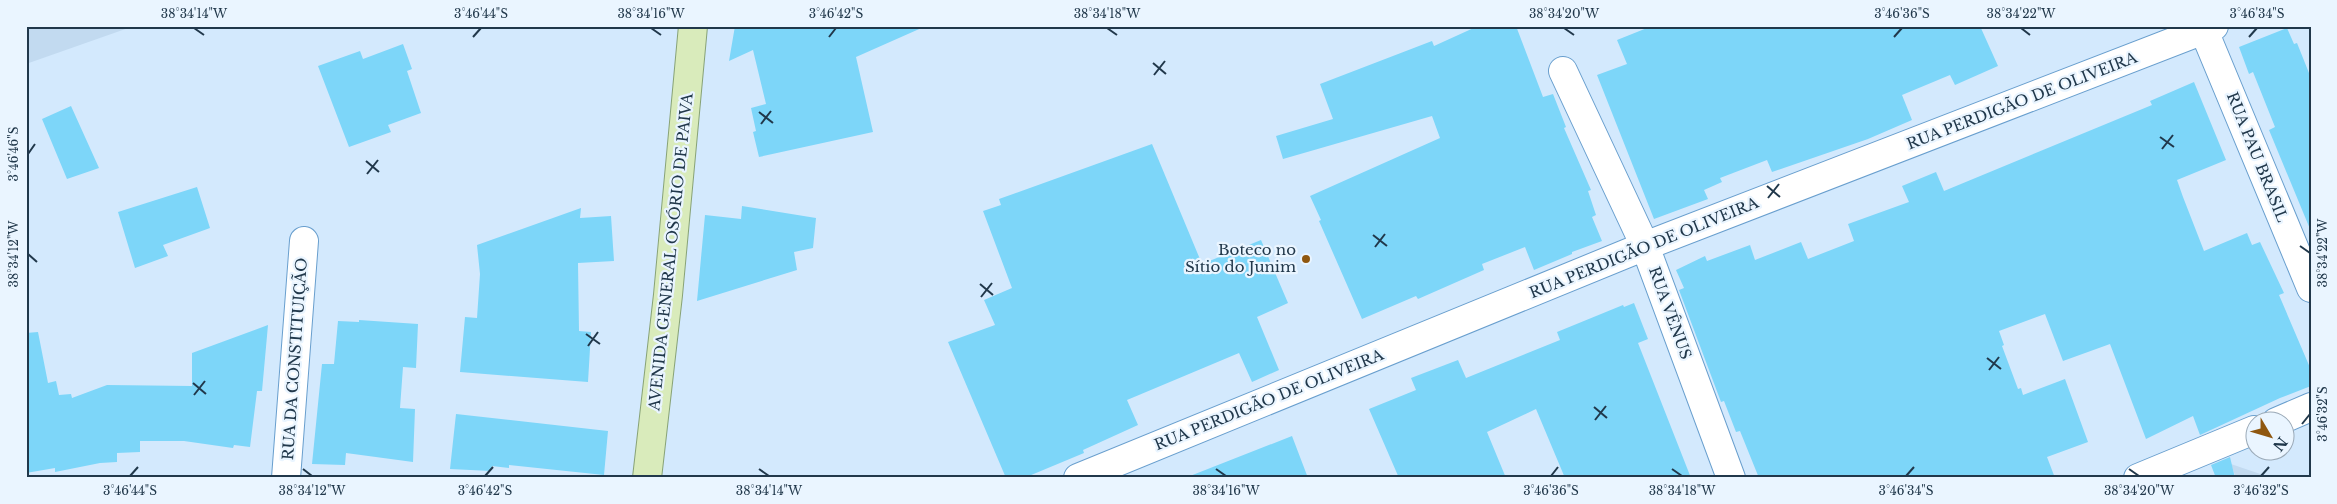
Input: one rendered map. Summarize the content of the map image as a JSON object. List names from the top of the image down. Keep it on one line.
{"streets":{"main road":["AVENIDA GENERAL OSÓRIO DE PAIVA"],"street":["RUA PERDIGÃO DE OLIVEIRA","RUA PAU BRASIL","RUA VÊNUS","RUA DA CONSTITUIÇÃO"]},"crossings":[["RUA PERDIGÃO DE OLIVEIRA","RUA PAU BRASIL"],["RUA PERDIGÃO DE OLIVEIRA","RUA VÊNUS"]],"places":["Boteco no Sítio do Junim"],"north":"bottom right","coordinates":["38°34'14\"W","3°46'44\"S","38°34'16\"W","3°46'42\"S","38°34'18\"W","38°34'20\"W","3°46'36\"S","38°34'22\"W","3°46'34\"S","3°46'46\"S","38°34'12\"W","3°46'32\"S"]}
